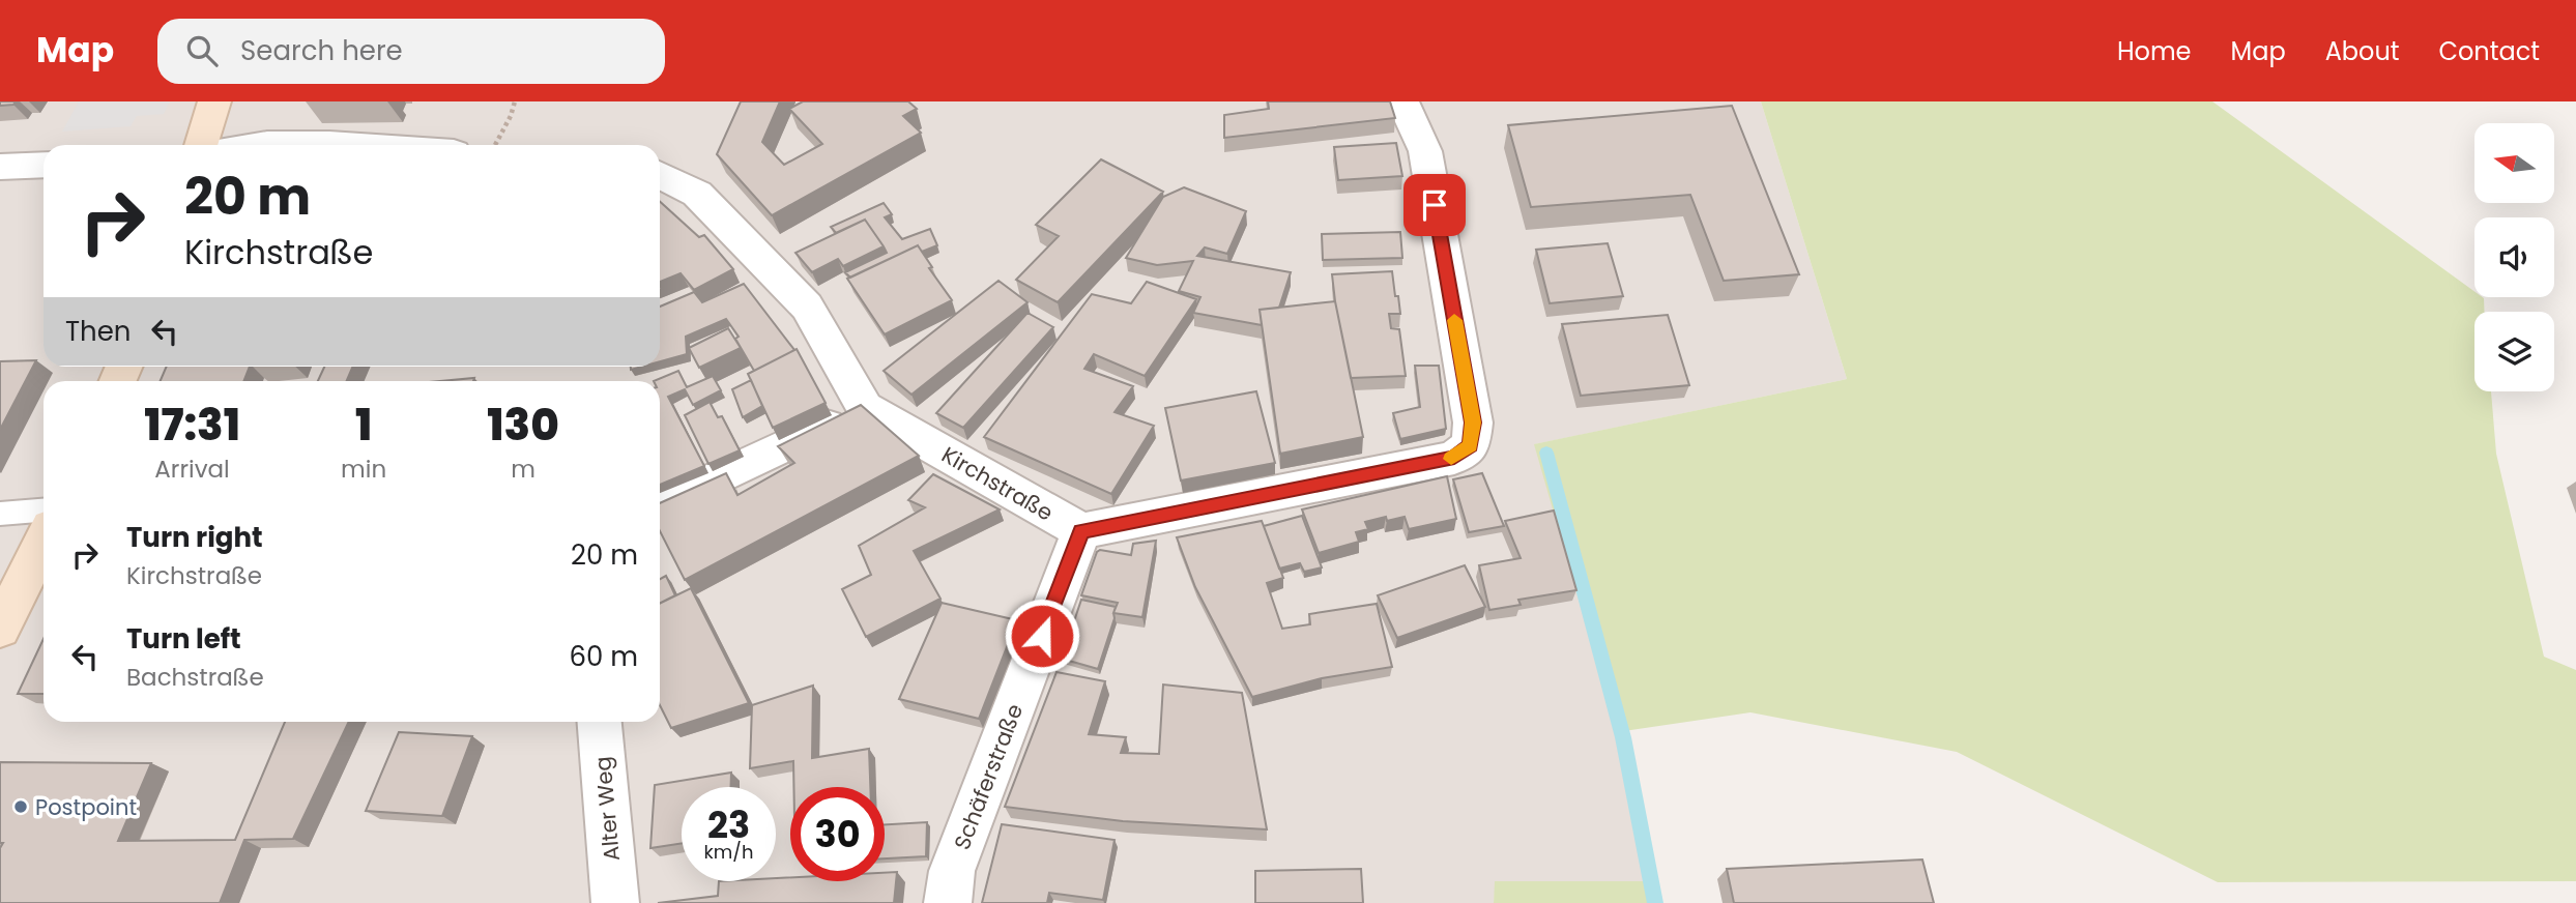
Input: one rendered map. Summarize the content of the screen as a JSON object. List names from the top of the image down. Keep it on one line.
{"streets":{"street":["Kirchstraße","Schäferstraße","Alter Weg"]},"crossings":[["Kirchstraße","Schäferstraße"]],"places":["Postpoint"],"north":"left","page":{"header":"Map","search":"Search here","nav":["Home","Map","About","Contact"],"turn":["20 m","Kirchstraße"],"then":"Then","eta":["17:31","Arrival","1","min","130","m"],"list":[{"name":"Turn right","note":"Kirchstraße","value":"20 m"},{"name":"Turn left","note":"Bachstraße","value":"60 m"}],"speed":"23 km/h","limit":"30"}}
